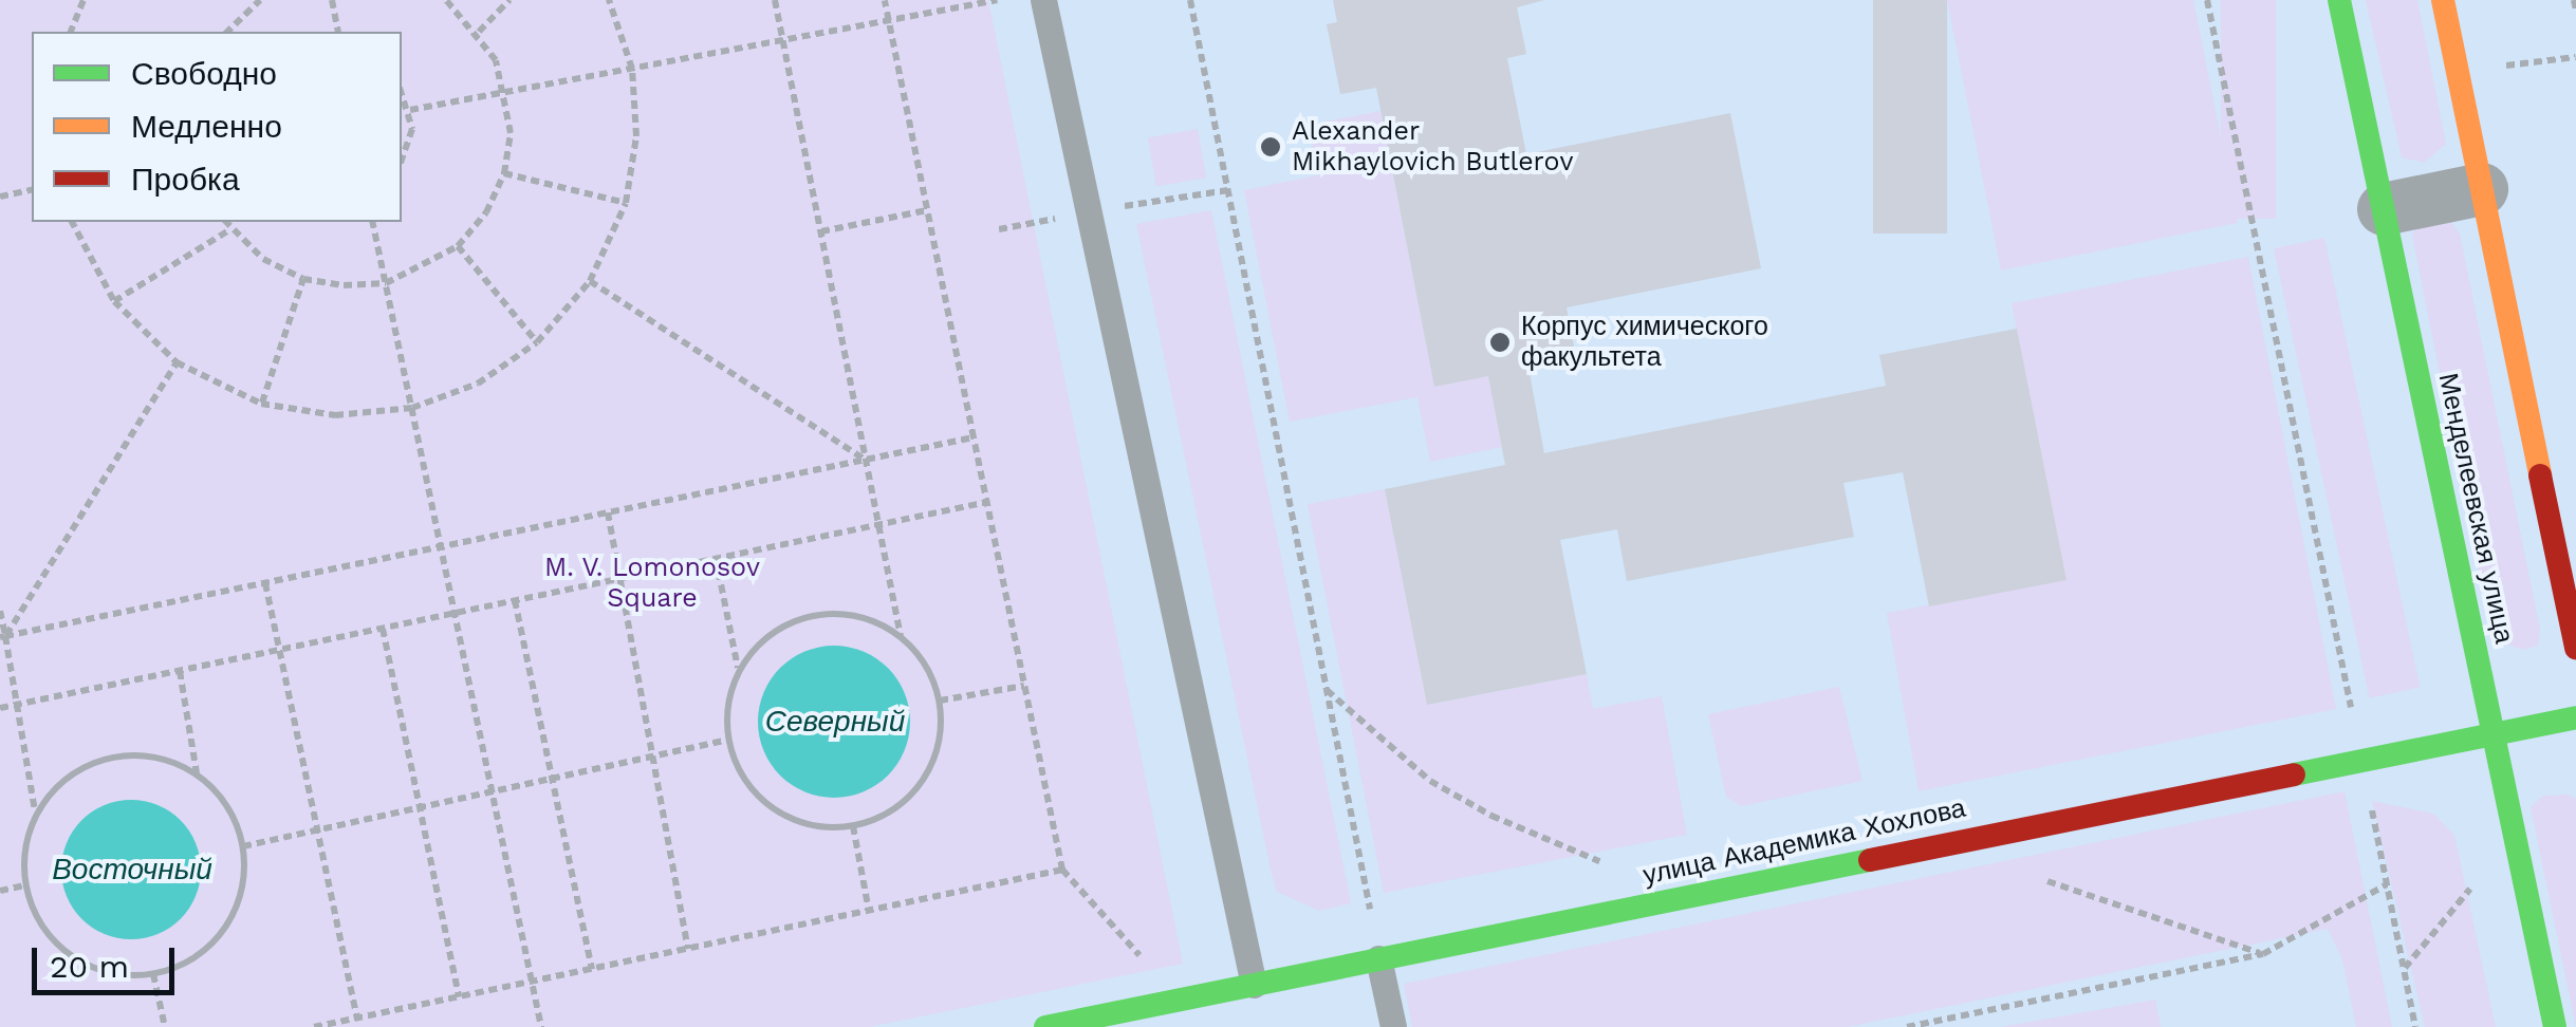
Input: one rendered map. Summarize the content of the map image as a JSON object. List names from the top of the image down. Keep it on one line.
{"streets":{"street":["Менделеевская улица","улица Академика Хохлова"]},"crossings":[["Менделеевская улица","улица Академика Хохлова"]],"water":["Северный","Восточный"],"parks":["M. V. Lomonosov Square"],"places":["Alexander Mikhaylovich Butlerov","Корпус химического факультета"],"legend":["Свободно","Медленно","Пробка"],"scale_bar":"20 m"}
